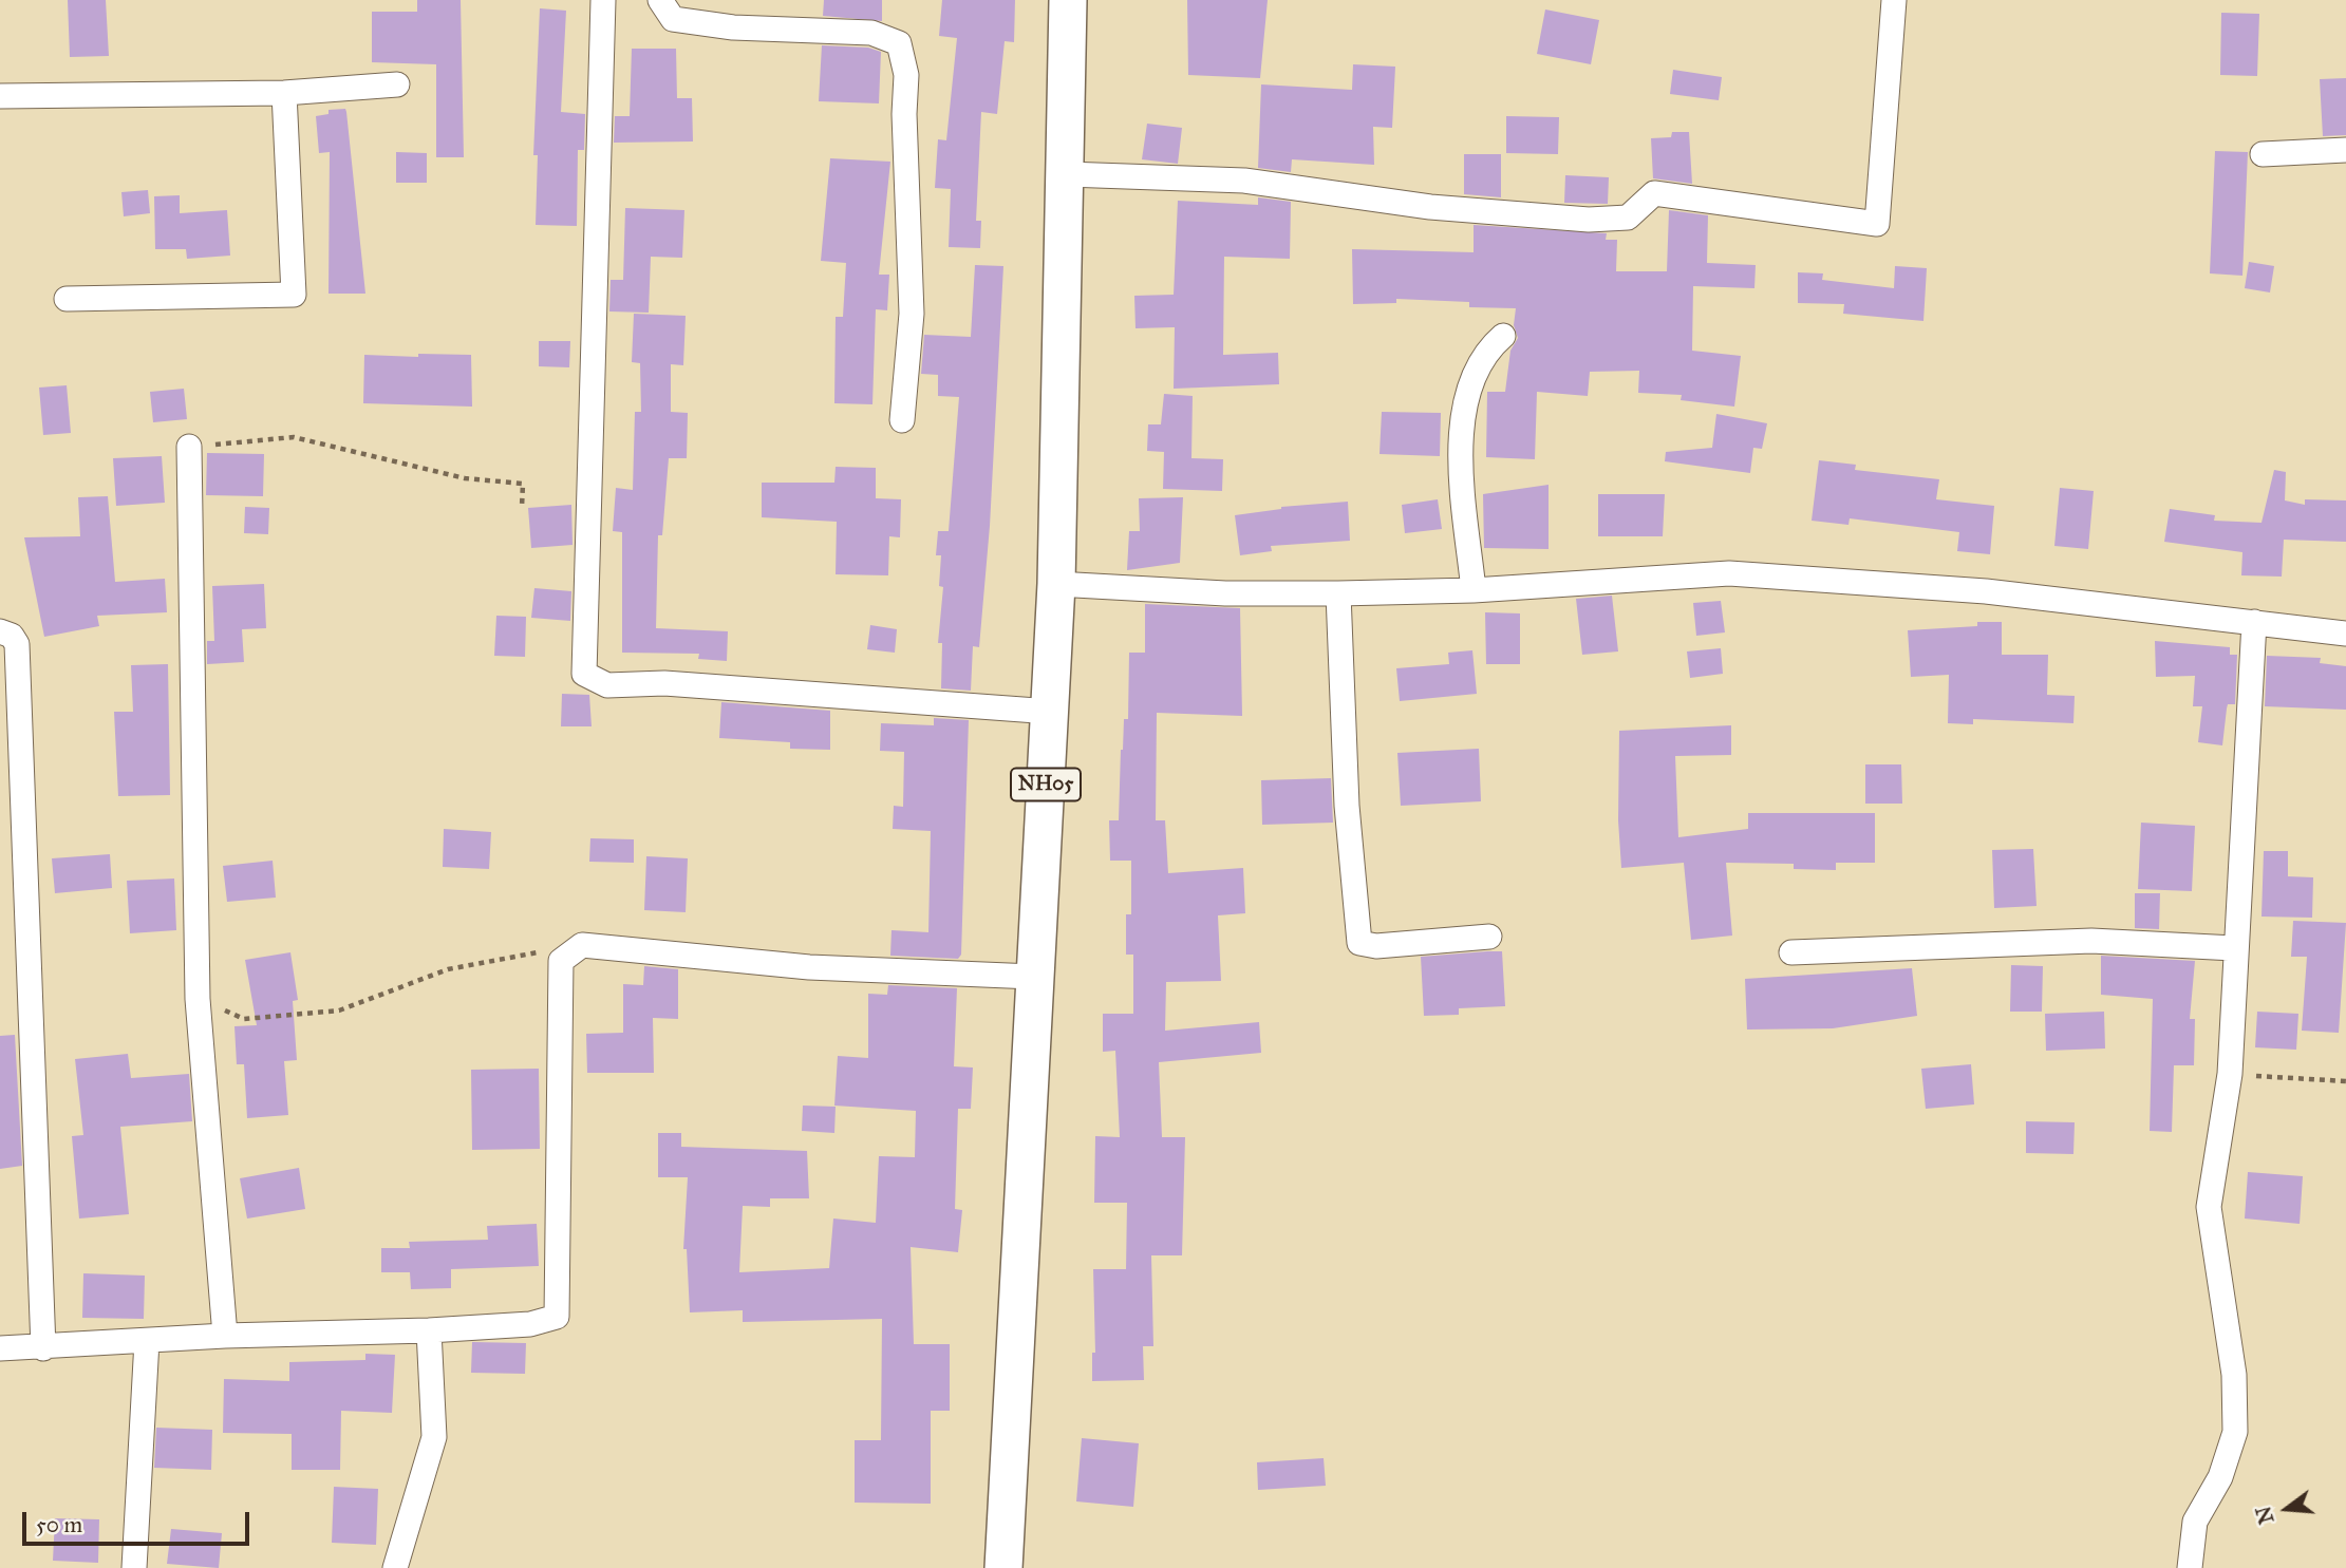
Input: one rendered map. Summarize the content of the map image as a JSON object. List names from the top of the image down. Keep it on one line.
{"streets":{"main road":["NH05"]},"scale_bar":"50 m","north":"left"}
